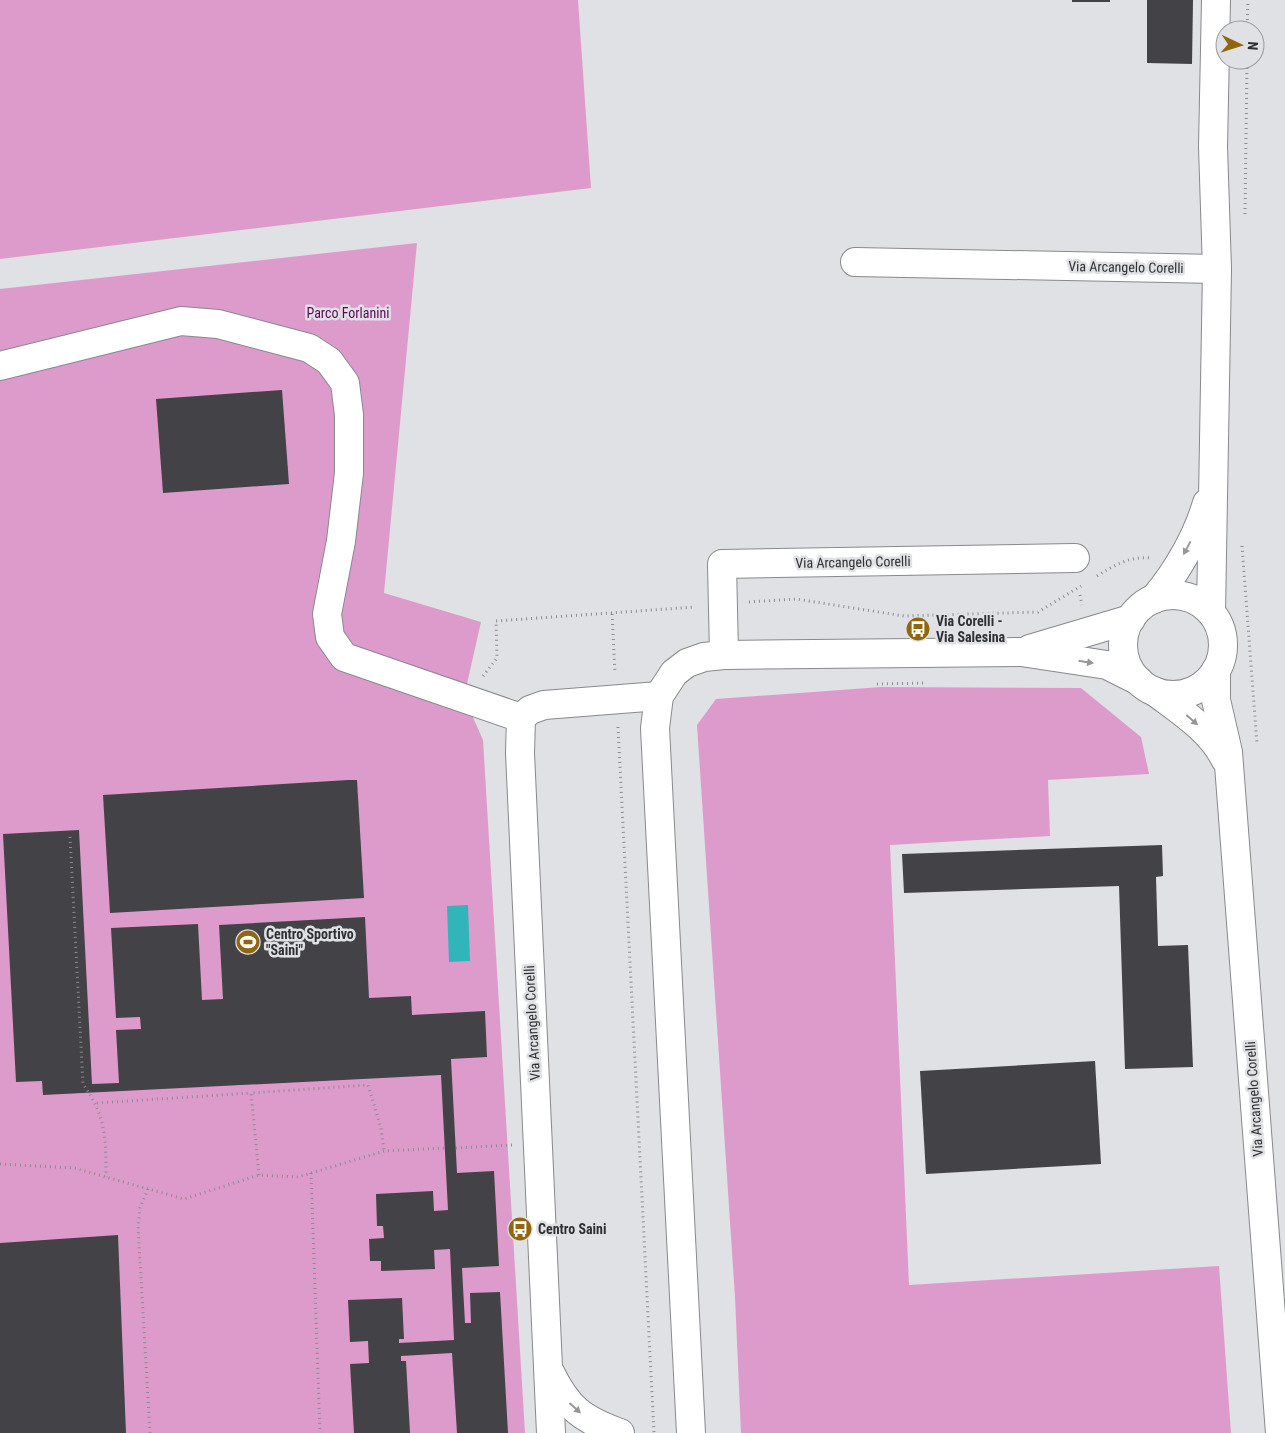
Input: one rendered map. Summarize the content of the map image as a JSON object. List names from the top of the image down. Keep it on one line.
{"streets":{"street":["Via Arcangelo Corelli"]},"parks":["Parco Forlanini"],"places":{"bus stop":["Via Corelli - Via Salesina","Centro Saini"],"sports":["Centro Sportivo \"Saini\""]},"north":"right"}
